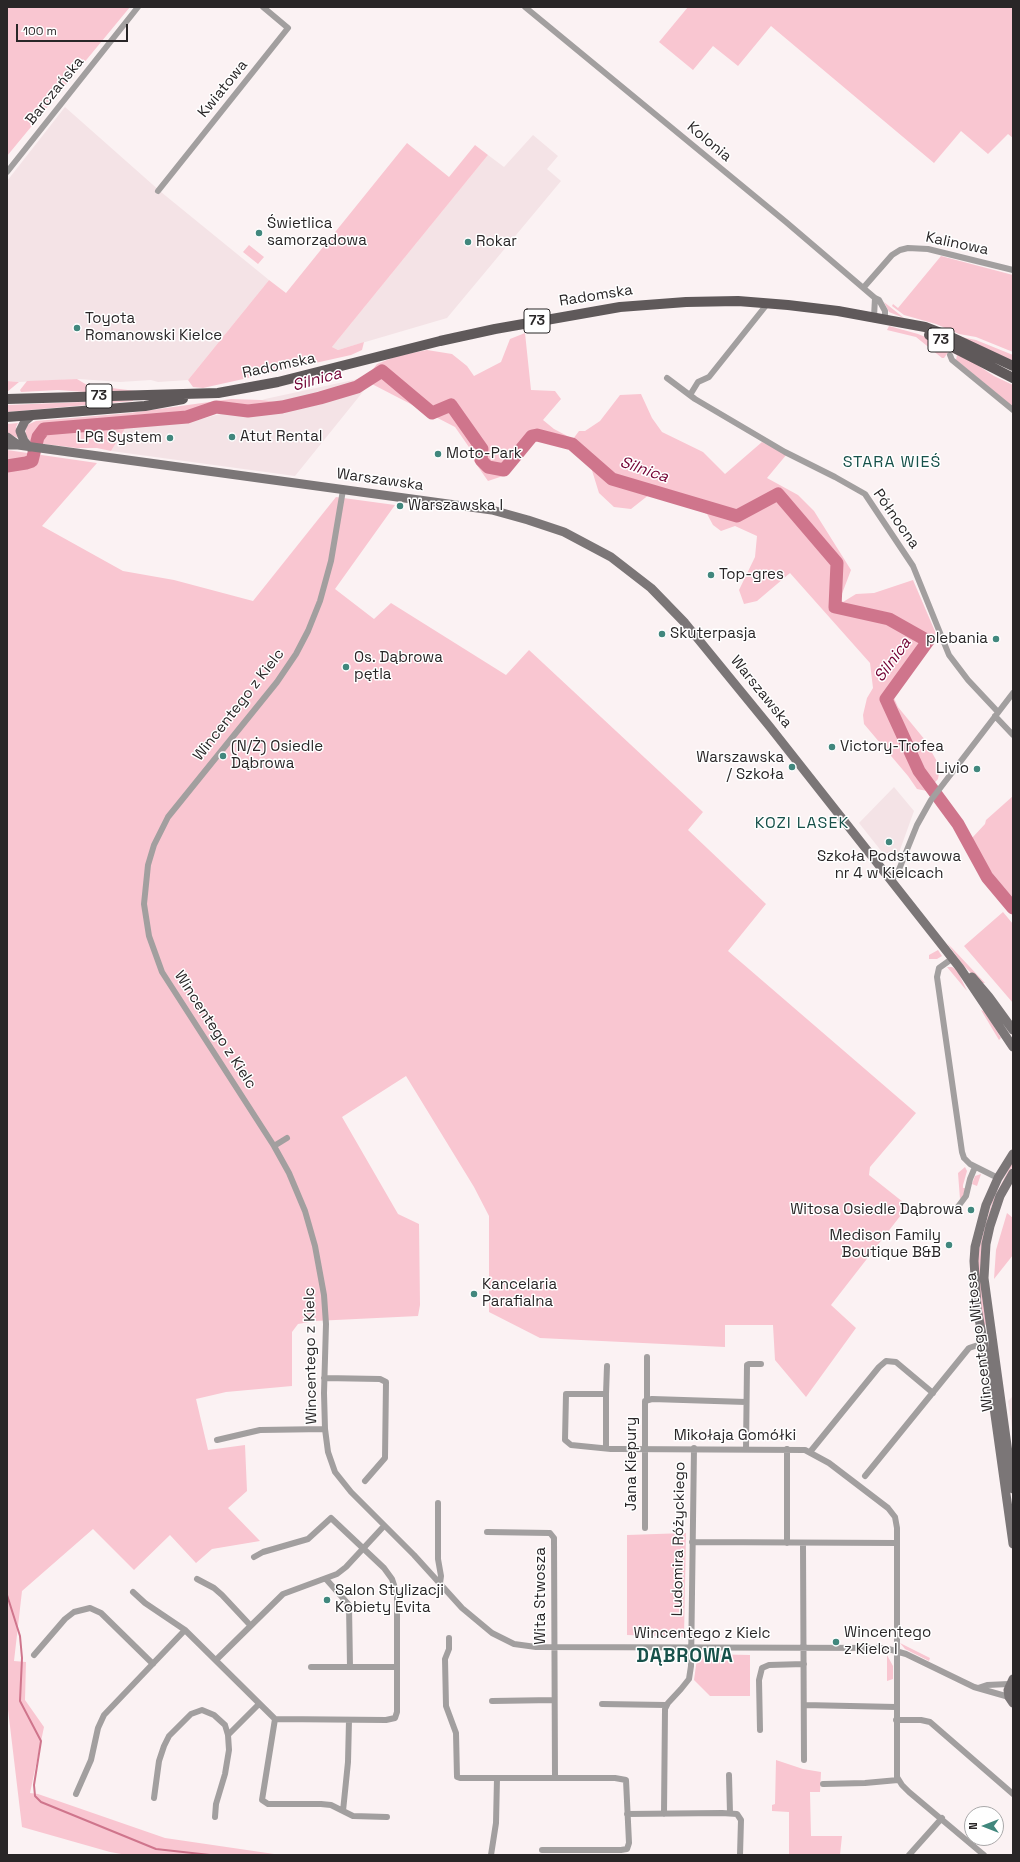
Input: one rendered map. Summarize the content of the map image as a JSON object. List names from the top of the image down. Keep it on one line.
{"streets":{"main road":["Radomska","73"],"street":["Kwiatowa","Barczańska","Kolonia","Kalinowa","Warszawska","Północna","Wincentego z Kielc","Wincentego Witosa","Mikołaja Gomółki","Jana Kiepury","Ludomira Różyckiego","Wita Stwosza"]},"crossings":[["Kolonia","Kalinowa"],["Kolonia","Radomska"],["Radomska","73"],["Warszawska","Wincentego z Kielc"],["Wincentego z Kielc","Mikołaja Gomółki"],["Wincentego z Kielc","Ludomira Różyckiego"],["Wincentego z Kielc","Wita Stwosza"],["Mikołaja Gomółki","Jana Kiepury"],["Mikołaja Gomółki","Ludomira Różyckiego"]],"districts":["STARA WIEŚ","KOZI LASEK","DĄBROWA"],"water":["Silnica"],"places":["Świetlica samorządowa","Rokar","Toyota Romanowski Kielce","Atut Rental","LPG System","Moto-Park","Warszawska I","Top-gres","Skuterpasja","plebania","Os. Dąbrowa pętla","Victory-Trofea","(N/Ż) Osiedle Dąbrowa","Warszawska / Szkoła","Livio","Szkoła Podstawowa nr 4 w Kielcach","Witosa Osiedle Dąbrowa","Medison Family Boutique B&B","Kancelaria Parafialna","Salon Stylizacji Kobiety Evita","Wincentego z Kielc I"],"scale_bar":"100 m","north":"left"}
